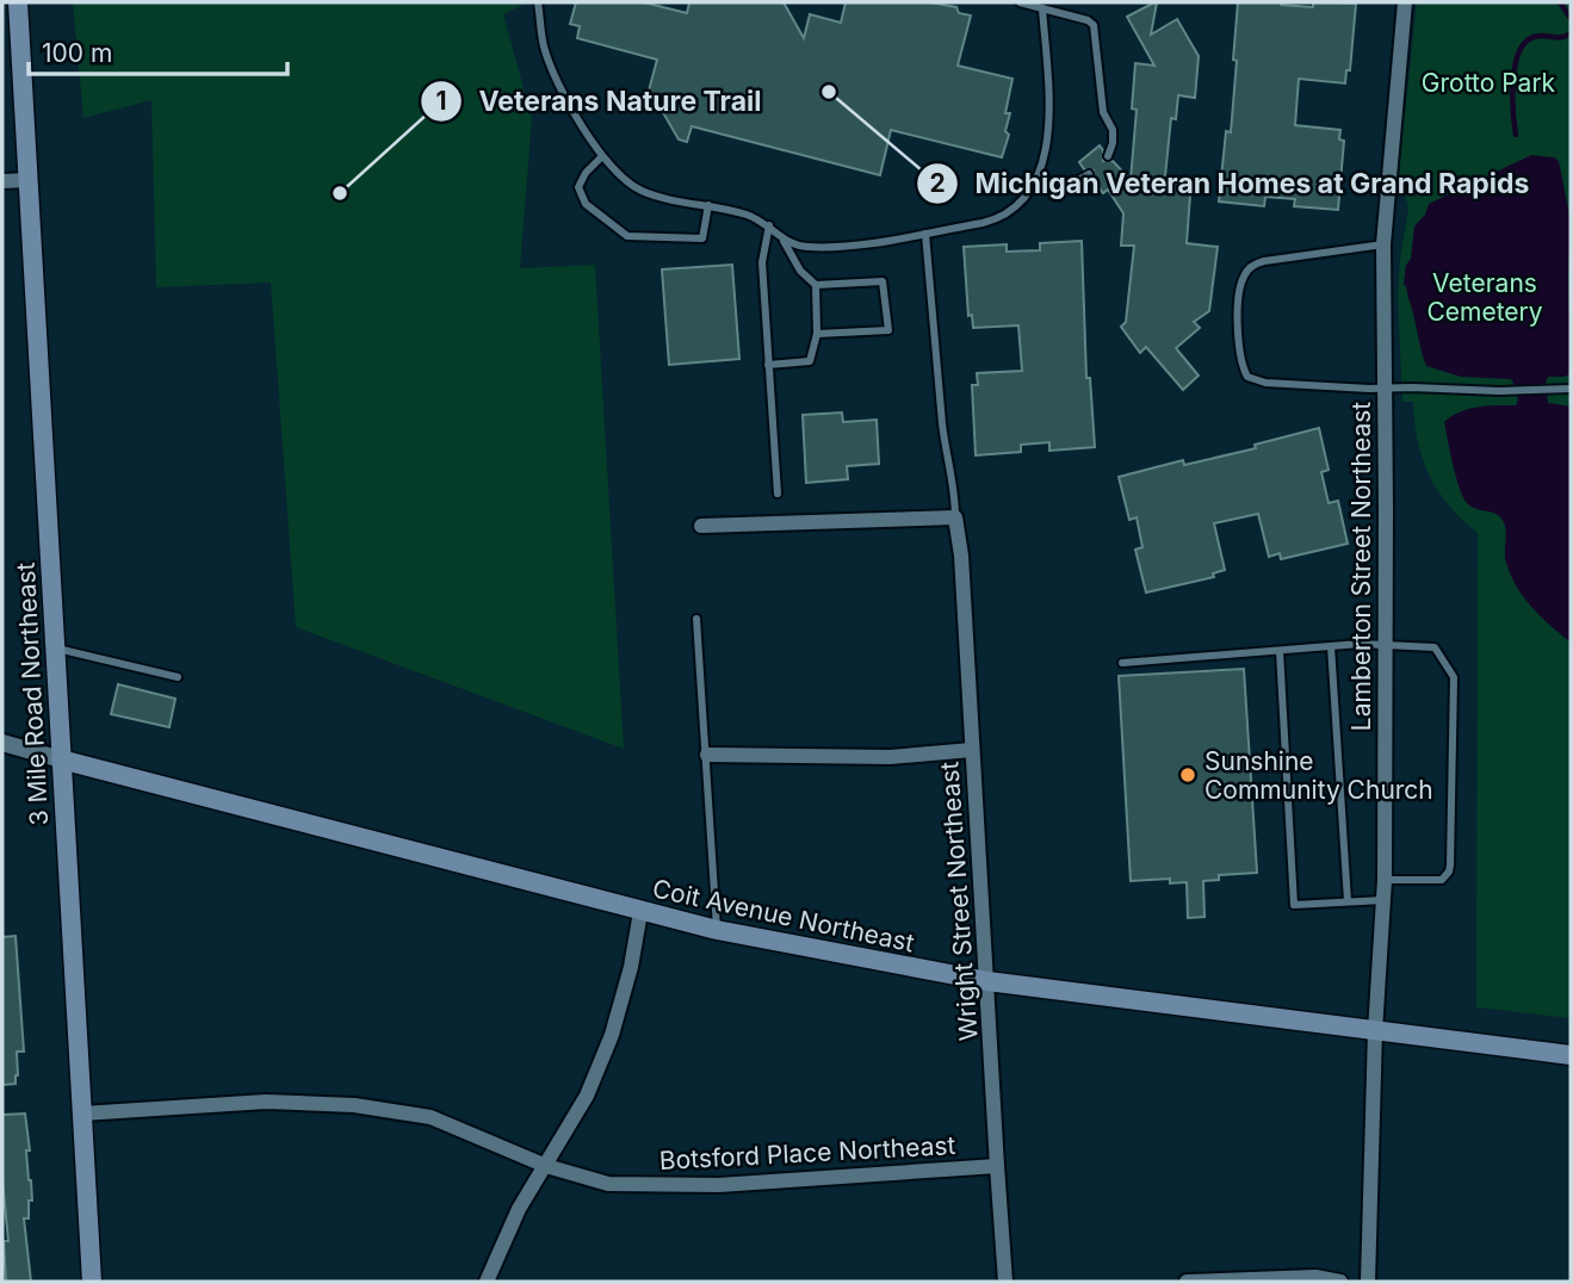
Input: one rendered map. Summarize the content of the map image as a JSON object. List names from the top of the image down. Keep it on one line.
{"streets":{"main road":["3 Mile Road Northeast","Coit Avenue Northeast"],"street":["Lamberton Street Northeast","Wright Street Northeast","Botsford Place Northeast"]},"crossings":[["Lamberton Street Northeast","Coit Avenue Northeast"],["3 Mile Road Northeast","Coit Avenue Northeast"],["3 Mile Road Northeast","Botsford Place Northeast"],["Wright Street Northeast","Coit Avenue Northeast"],["Wright Street Northeast","Botsford Place Northeast"]],"parks":["Grotto Park","Veterans Cemetery"],"places":["Michigan Veteran Homes at Grand Rapids","Veterans Nature Trail","Sunshine Community Church"],"scale_bar":"100 m"}
